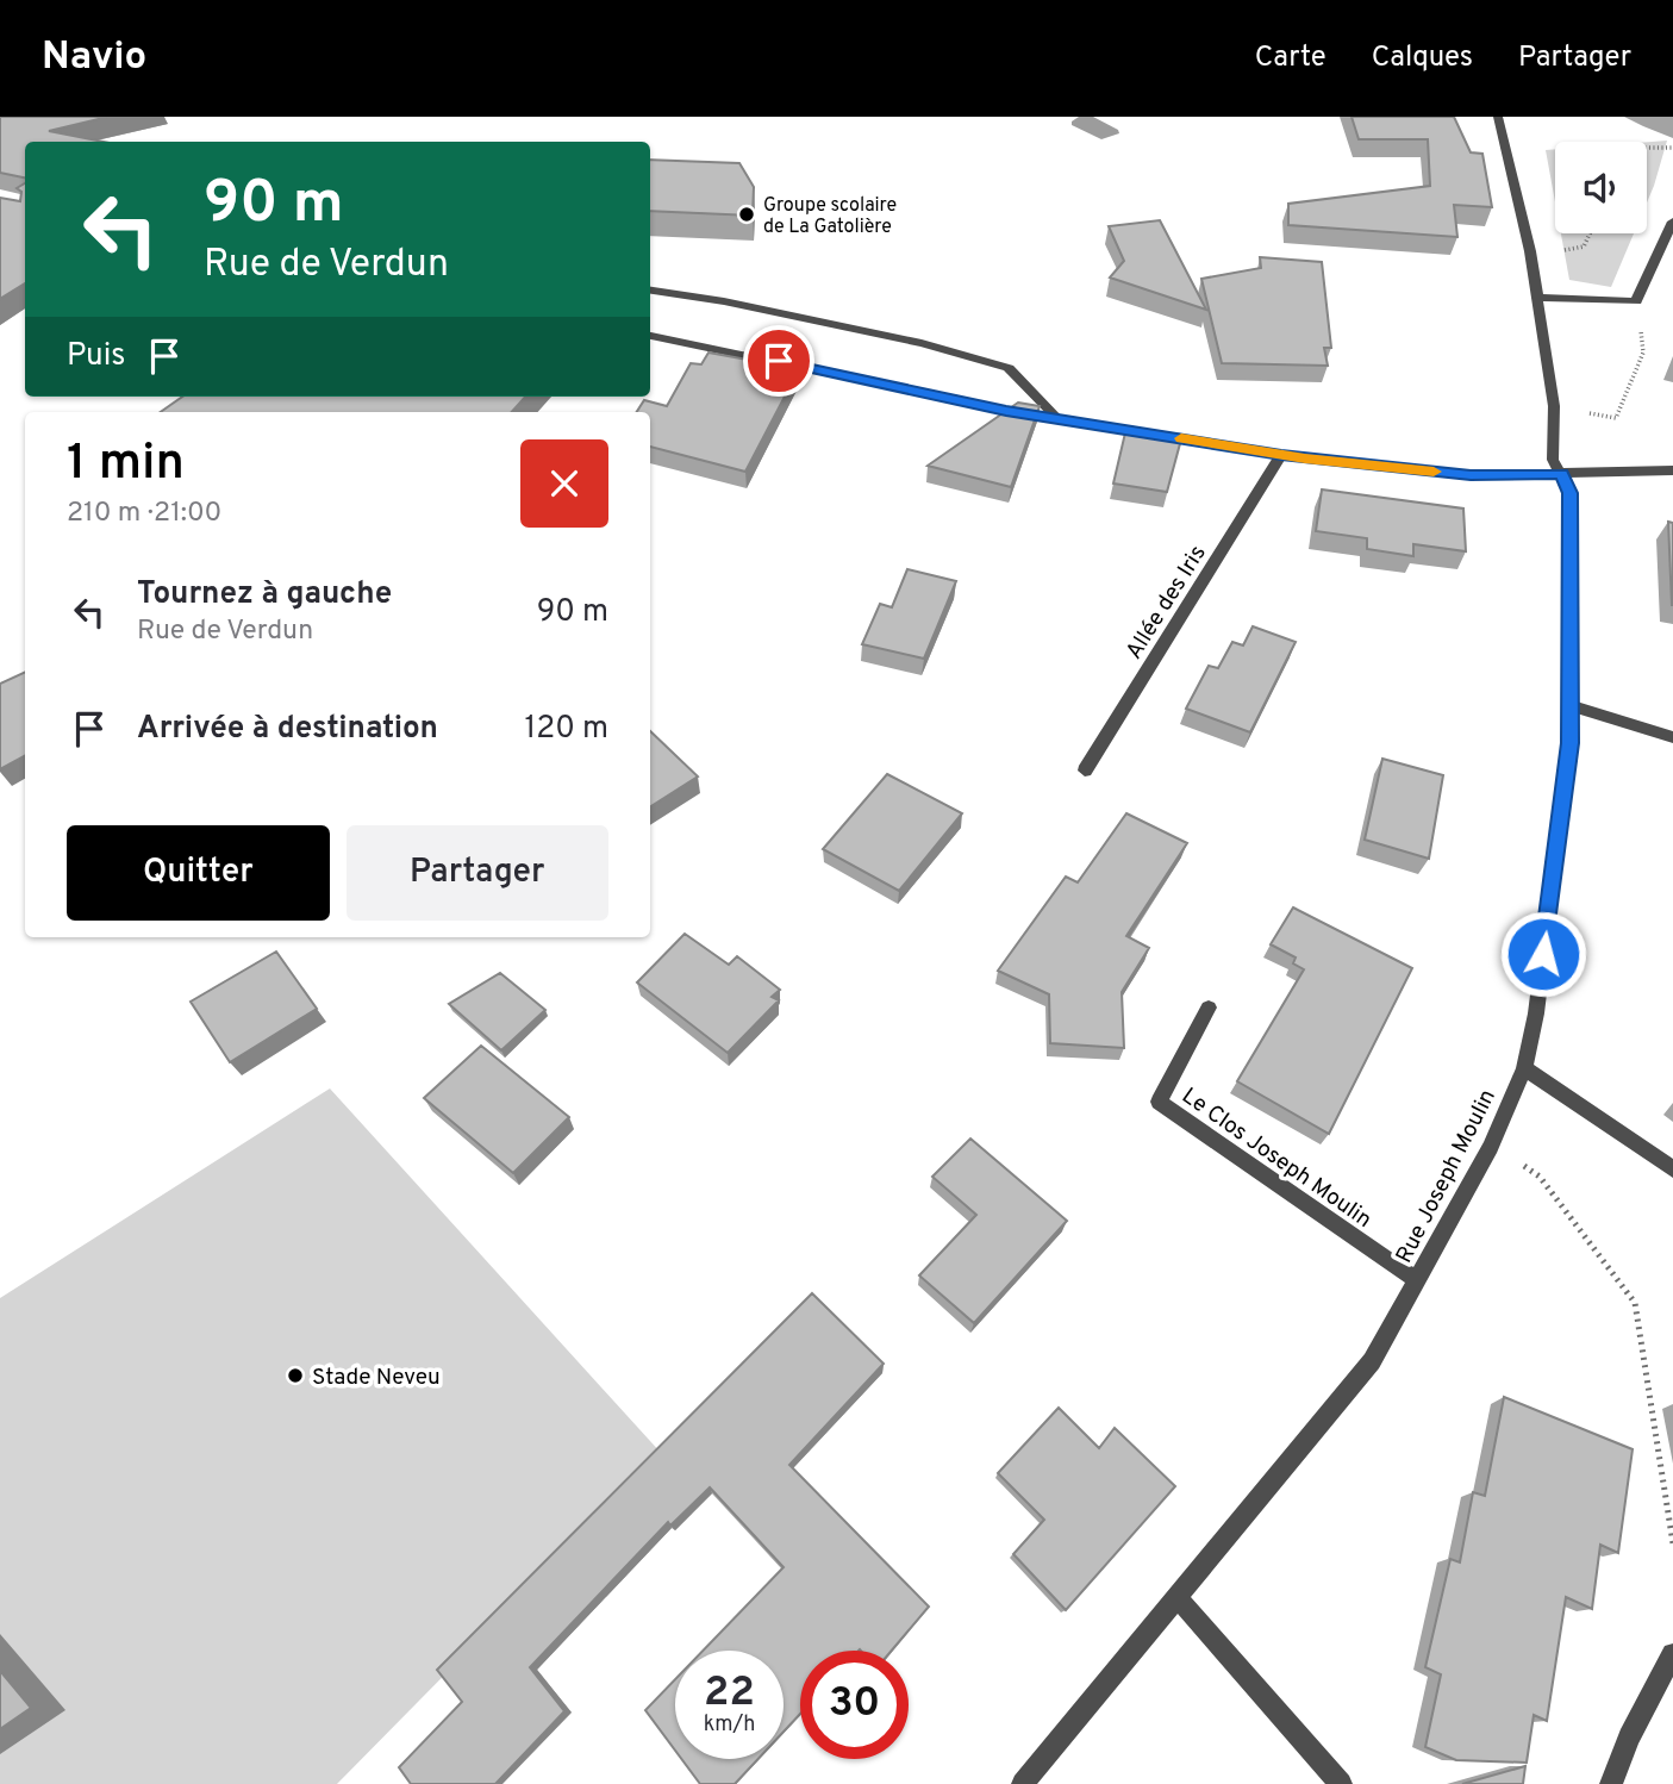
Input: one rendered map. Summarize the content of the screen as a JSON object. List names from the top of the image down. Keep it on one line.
{"streets":{"street":["Allée des Iris","Le Clos Joseph Moulin","Rue Joseph Moulin"]},"crossings":[["Le Clos Joseph Moulin","Rue Joseph Moulin"]],"places":["Groupe scolaire de La Gatolière","Stade Neveu"],"page":{"header":"Navio","nav":["Carte","Calques","Partager"],"turn":["90 m","Rue de Verdun"],"then":"Puis","heading":["1 min","210 m · 21:00"],"list":[{"name":"Tournez à gauche","note":"Rue de Verdun","value":"90 m"},{"name":"Arrivée à destination","value":"120 m"}],"buttons":["Quitter","Partager"],"speed":"22 km/h","limit":"30"}}
